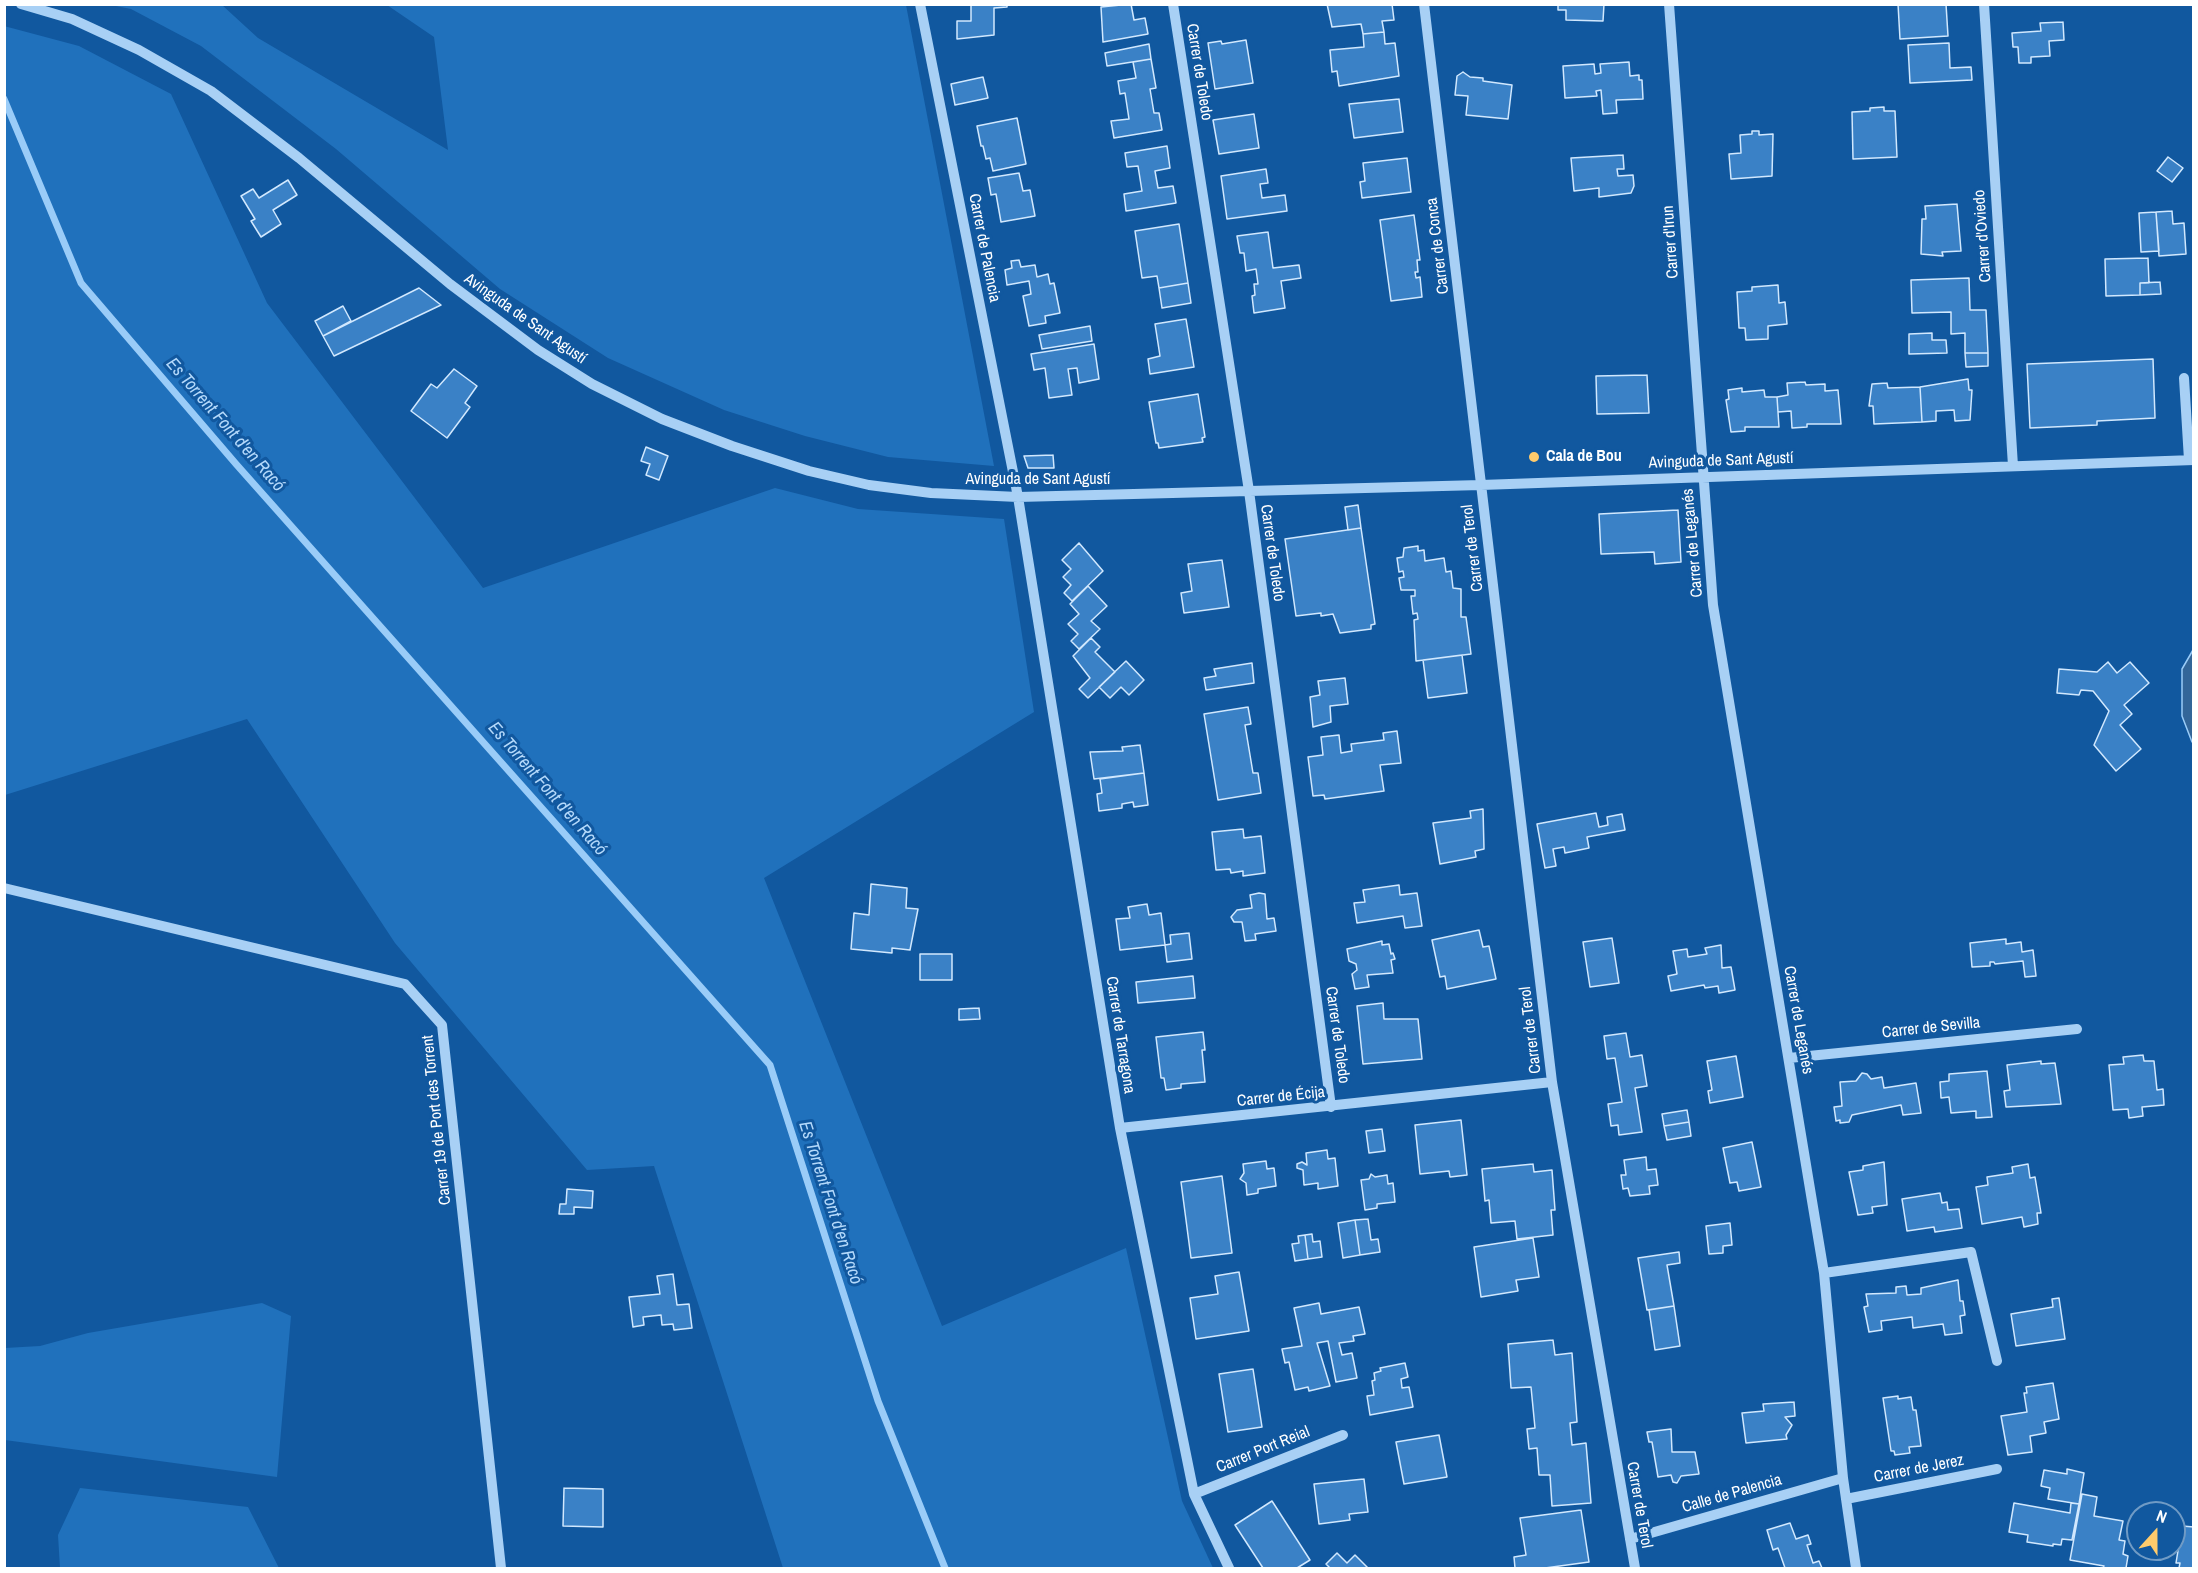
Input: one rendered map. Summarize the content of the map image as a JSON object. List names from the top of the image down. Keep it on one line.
{"streets":{"street":["Carrer de Toledo","Carrer d'Oviedo","Carrer d'Irun","Carrer de Conca","Carrer de Palencia","Avinguda de Sant Agustí","Carrer de Leganés","Carrer de Terol","Carrer de Sevilla","Carrer de Tarragona","Carrer de Écija","Carrer 19 de Port des Torrent","Carrer Port Reial","Carrer de Jerez","Calle de Palencia"]},"crossings":[["Carrer de Toledo","Avinguda de Sant Agustí"],["Carrer de Toledo","Carrer de Écija"],["Carrer d'Oviedo","Avinguda de Sant Agustí"],["Carrer d'Irun","Avinguda de Sant Agustí"],["Carrer d'Irun","Carrer de Leganés"],["Carrer de Conca","Avinguda de Sant Agustí"],["Carrer de Conca","Carrer de Terol"],["Carrer de Palencia","Avinguda de Sant Agustí"],["Carrer de Palencia","Carrer de Tarragona"],["Avinguda de Sant Agustí","Carrer de Leganés"],["Avinguda de Sant Agustí","Carrer de Terol"],["Avinguda de Sant Agustí","Carrer de Tarragona"],["Carrer de Leganés","Carrer de Sevilla"],["Carrer de Leganés","Carrer de Jerez"],["Carrer de Leganés","Calle de Palencia"],["Carrer de Terol","Carrer de Écija"],["Carrer de Terol","Calle de Palencia"],["Carrer de Tarragona","Carrer de Écija"],["Carrer de Tarragona","Carrer Port Reial"]],"water":["Es Torrent Font d'en Racó"],"places":["Cala de Bou"],"north":"top"}
